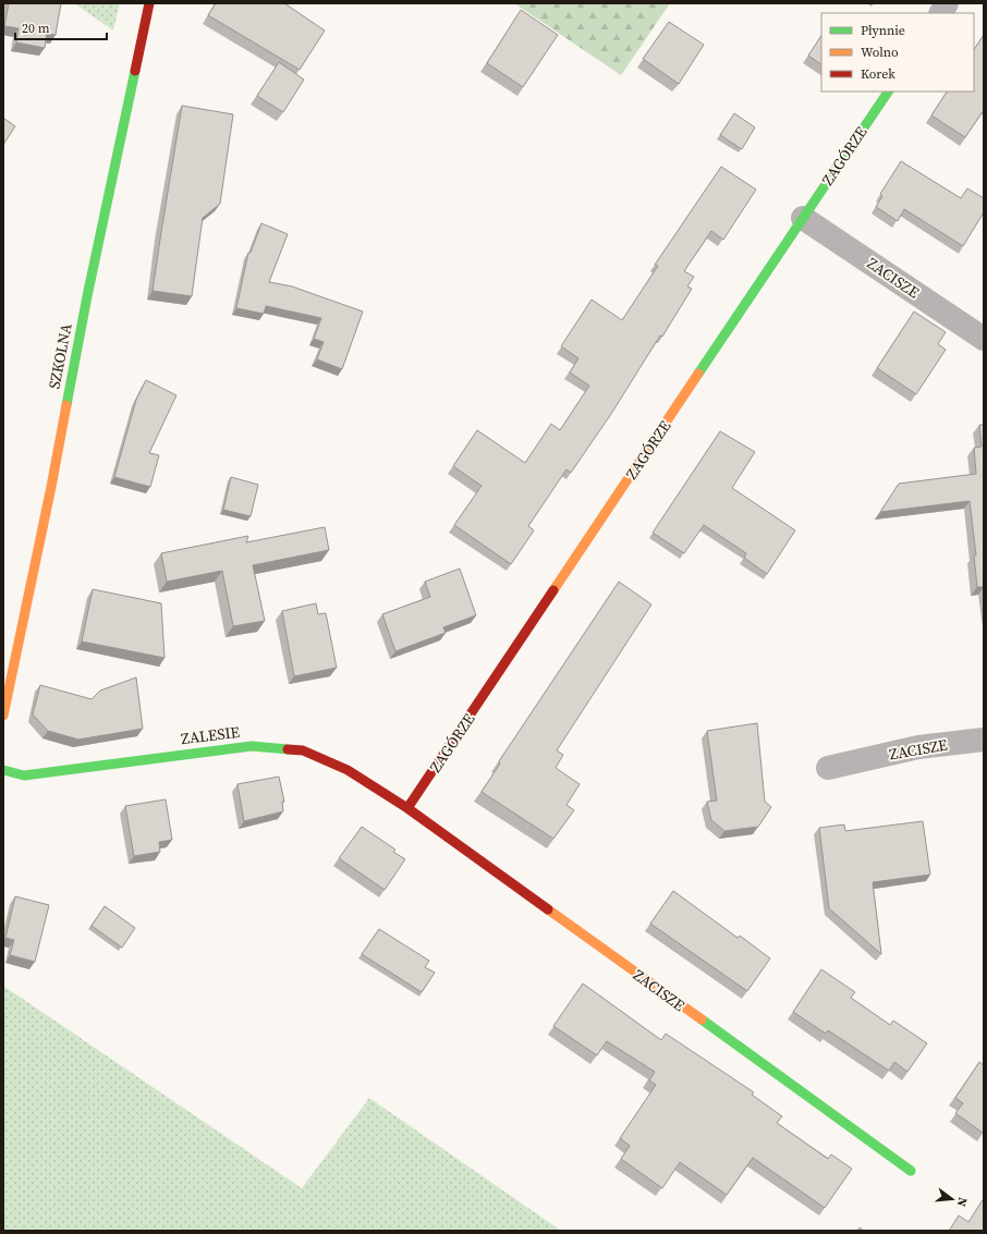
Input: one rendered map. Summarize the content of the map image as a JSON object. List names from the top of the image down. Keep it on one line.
{"streets":{"street":["ZAGÓRZE","ZACISZE","SZKOLNA","ZALESIE"]},"crossings":[["ZAGÓRZE","ZACISZE"],["ZAGÓRZE","ZALESIE"],["ZACISZE","ZALESIE"]],"legend":["Płynnie","Wolno","Korek"],"scale_bar":"20 m","north":"right"}
